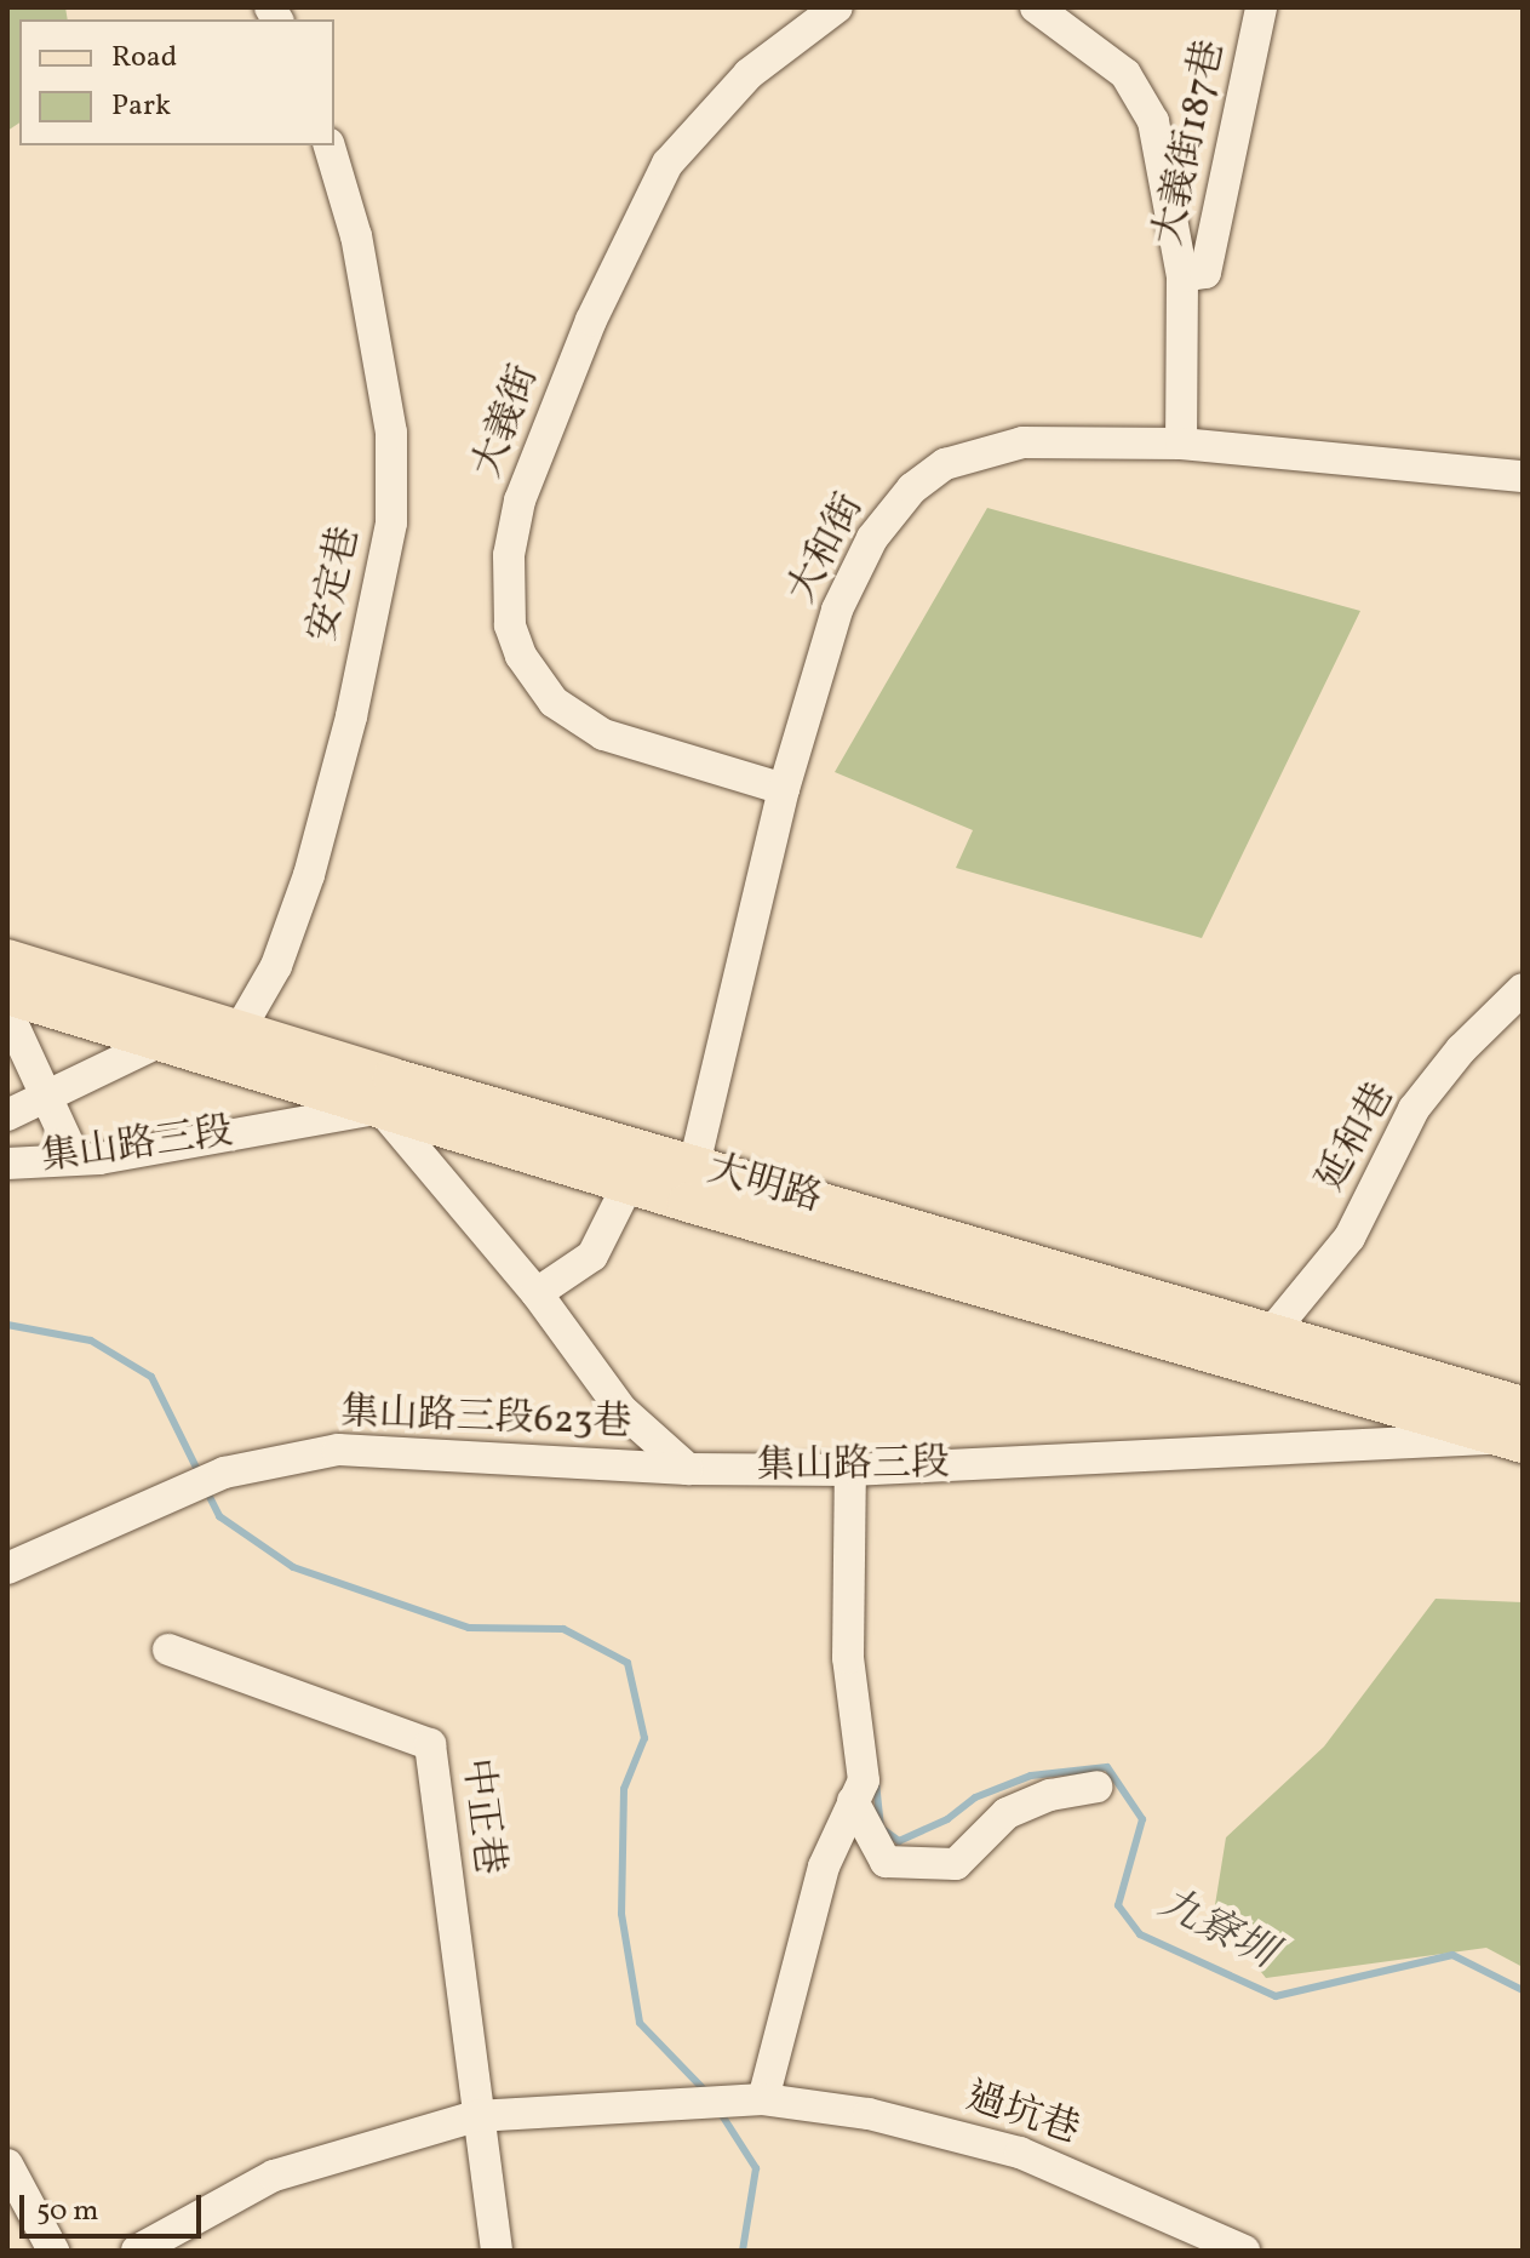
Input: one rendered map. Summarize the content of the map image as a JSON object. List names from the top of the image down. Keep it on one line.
{"streets":{"main road":["大明路"],"street":["大義街187巷","大義街","大和街","安定巷","延和巷","集山路三段","集山路三段623巷","中正巷","過坑巷"]},"crossings":[["大義街","大和街"],["大和街","大明路"],["安定巷","集山路三段"],["安定巷","大明路"],["延和巷","大明路"],["集山路三段","大明路"],["集山路三段","集山路三段623巷"],["中正巷","過坑巷"]],"water":["九寮圳"],"legend":["Road","Park"],"scale_bar":"50 m"}
